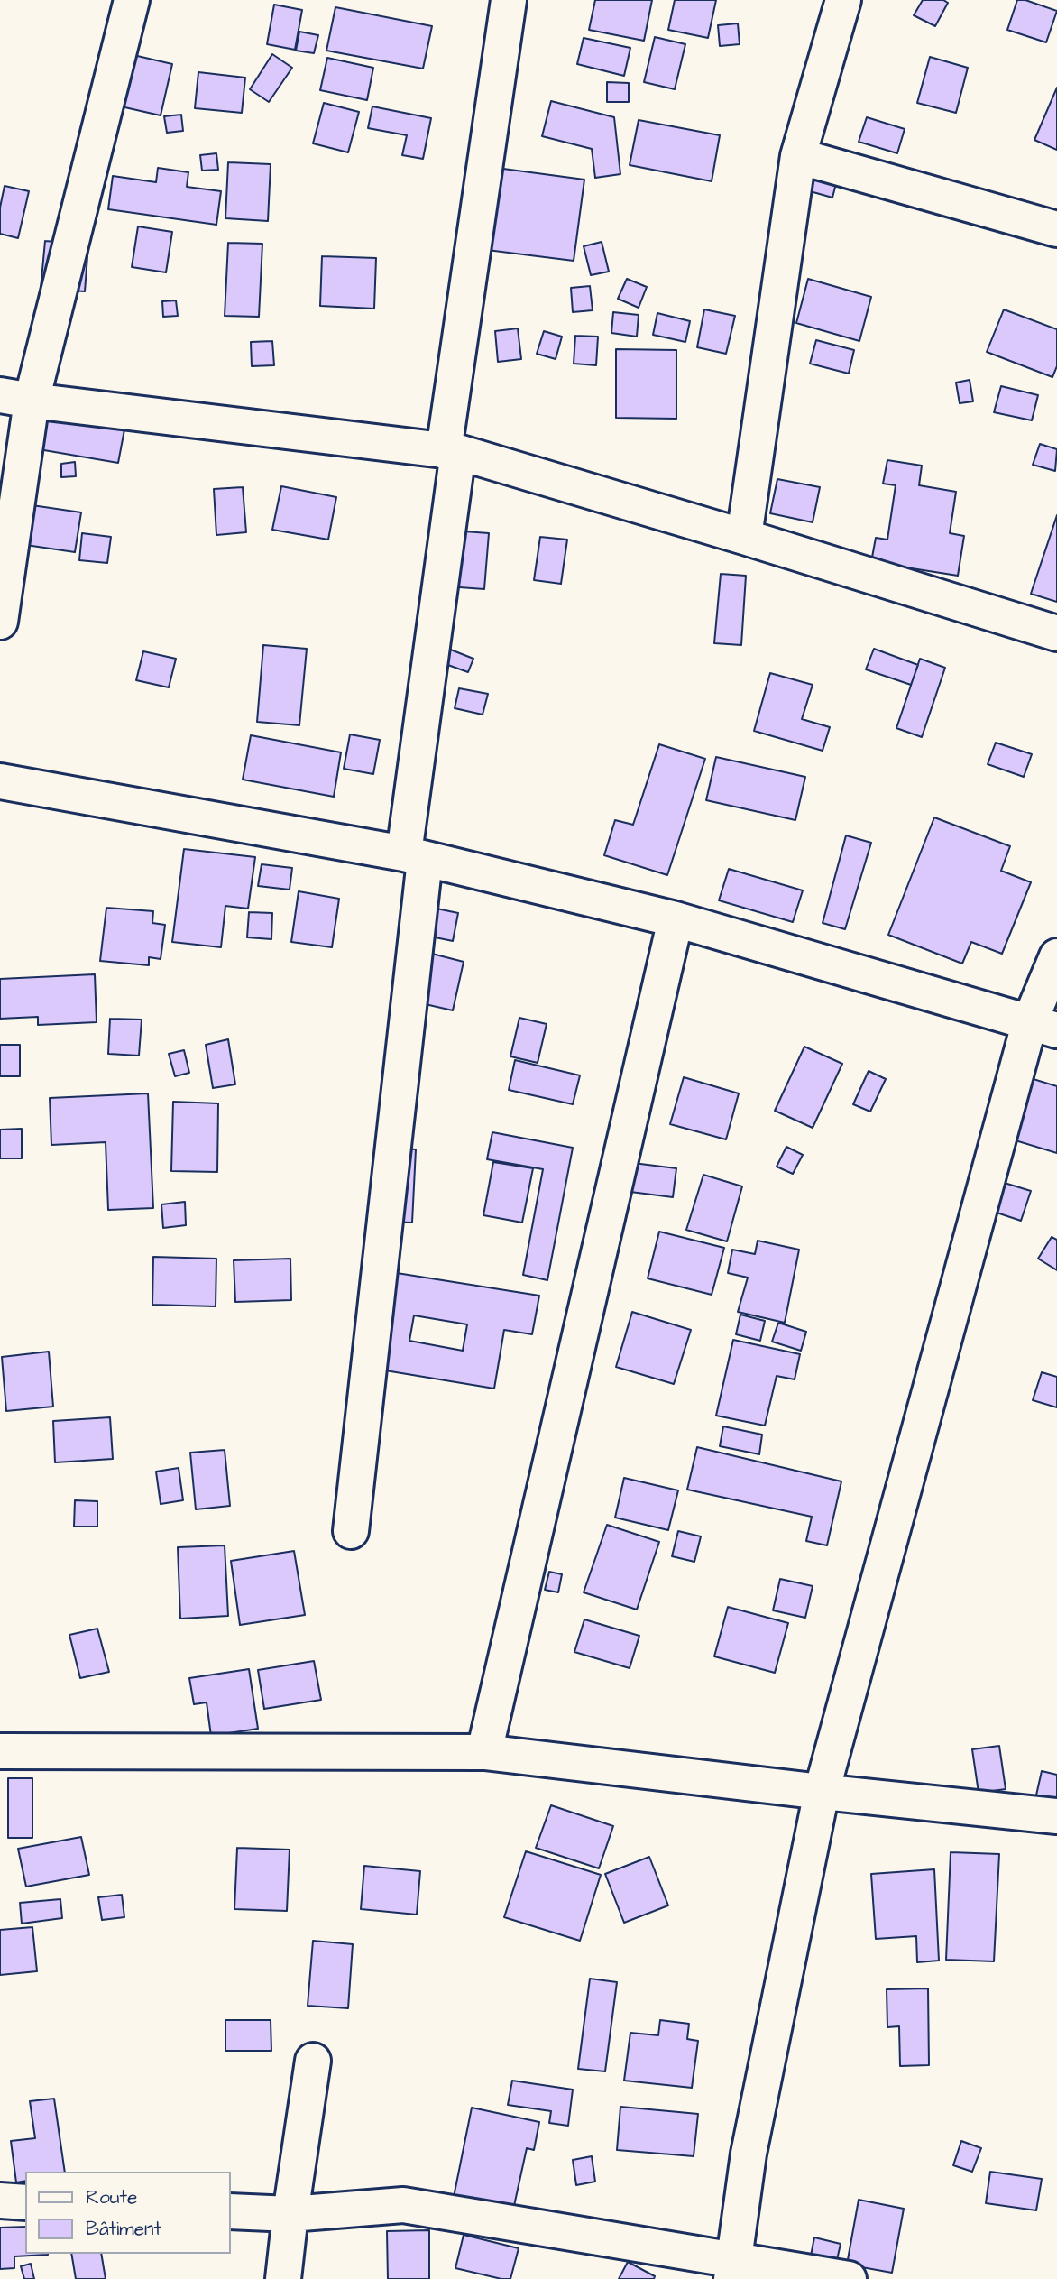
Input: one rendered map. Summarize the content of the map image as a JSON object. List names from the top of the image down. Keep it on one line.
{"legend":["Route","Bâtiment"]}
